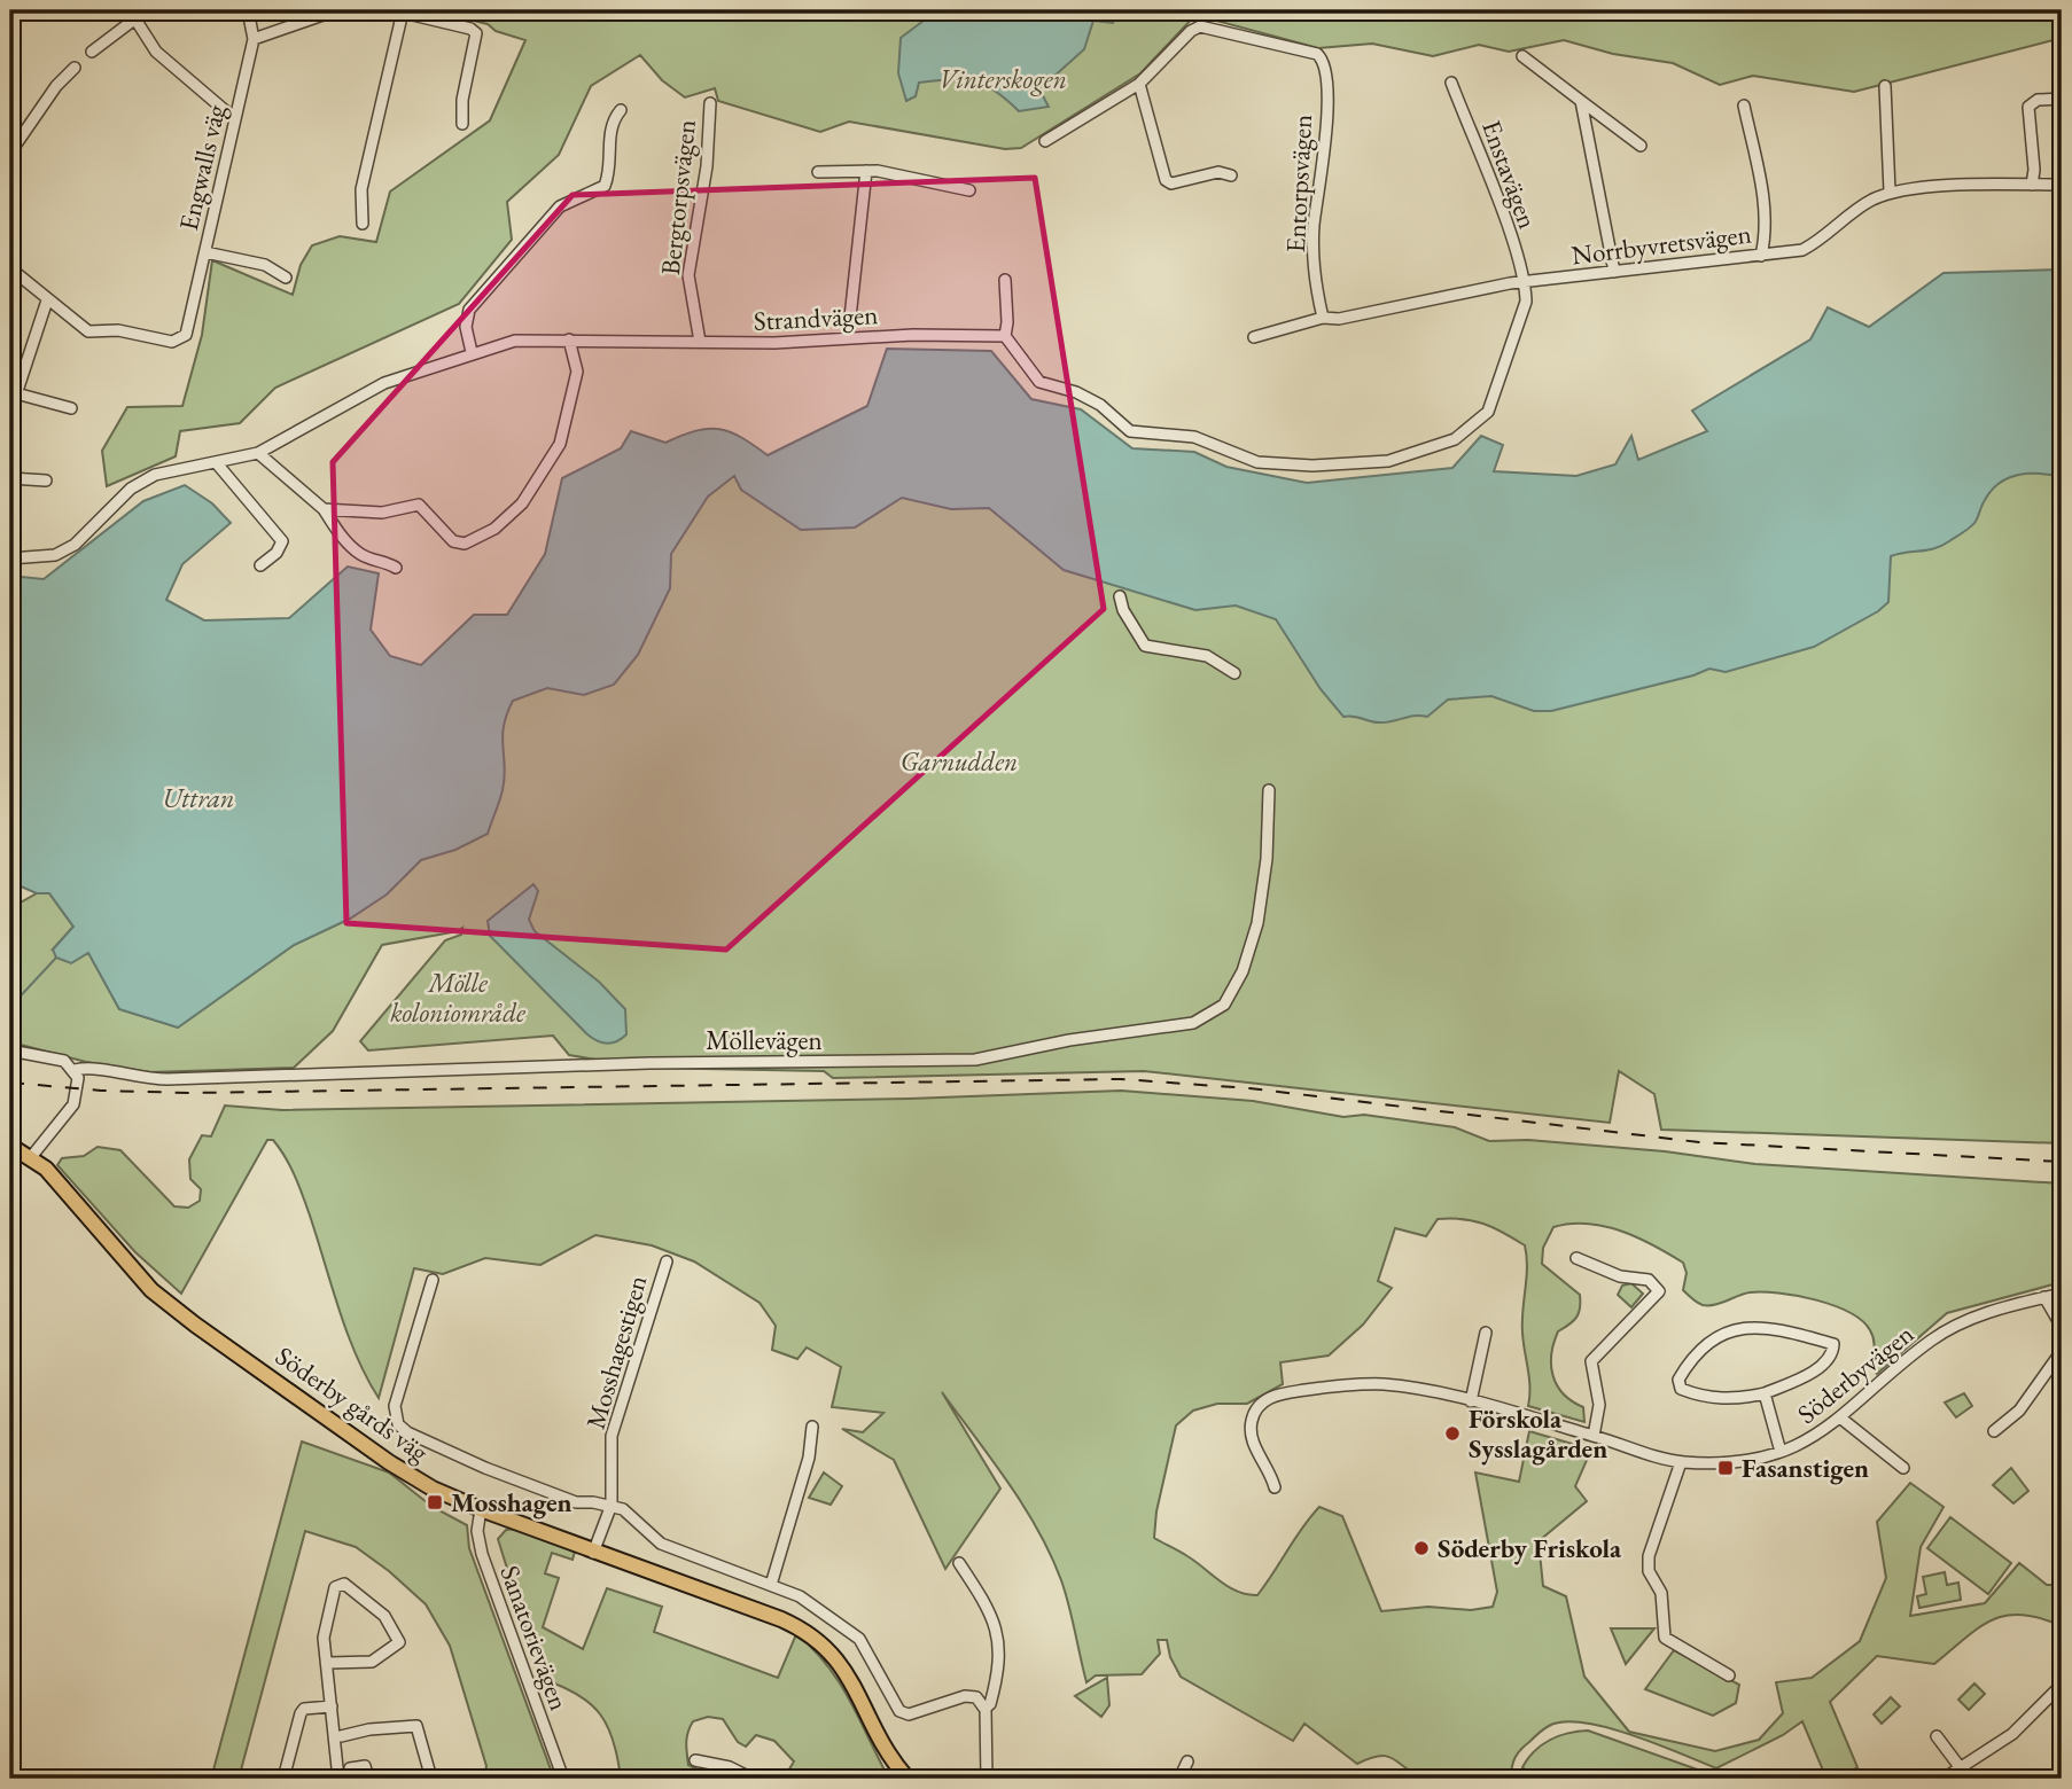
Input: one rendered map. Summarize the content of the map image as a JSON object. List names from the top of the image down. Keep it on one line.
{"streets":{"main road":["Söderby gårds väg"],"street":["Engwalls väg","Enstavägen","Entorpsvägen","Bergtorpsvägen","Norrbyvretsvägen","Strandvägen","Möllevägen","Mosshagestigen","Söderbyvägen","Sanatorievägen"]},"crossings":[["Enstavägen","Norrbyvretsvägen"],["Entorpsvägen","Norrbyvretsvägen"],["Bergtorpsvägen","Strandvägen"],["Mosshagestigen","Söderby gårds väg"],["Söderby gårds väg","Sanatorievägen"]],"water":["Uttran"],"parks":["Vinterskogen","Garnudden","Mölle koloniområde"],"places":{"other":["Förskola Sysslagården","Söderby Friskola"],"transit":["Fasanstigen","Mosshagen"]}}
